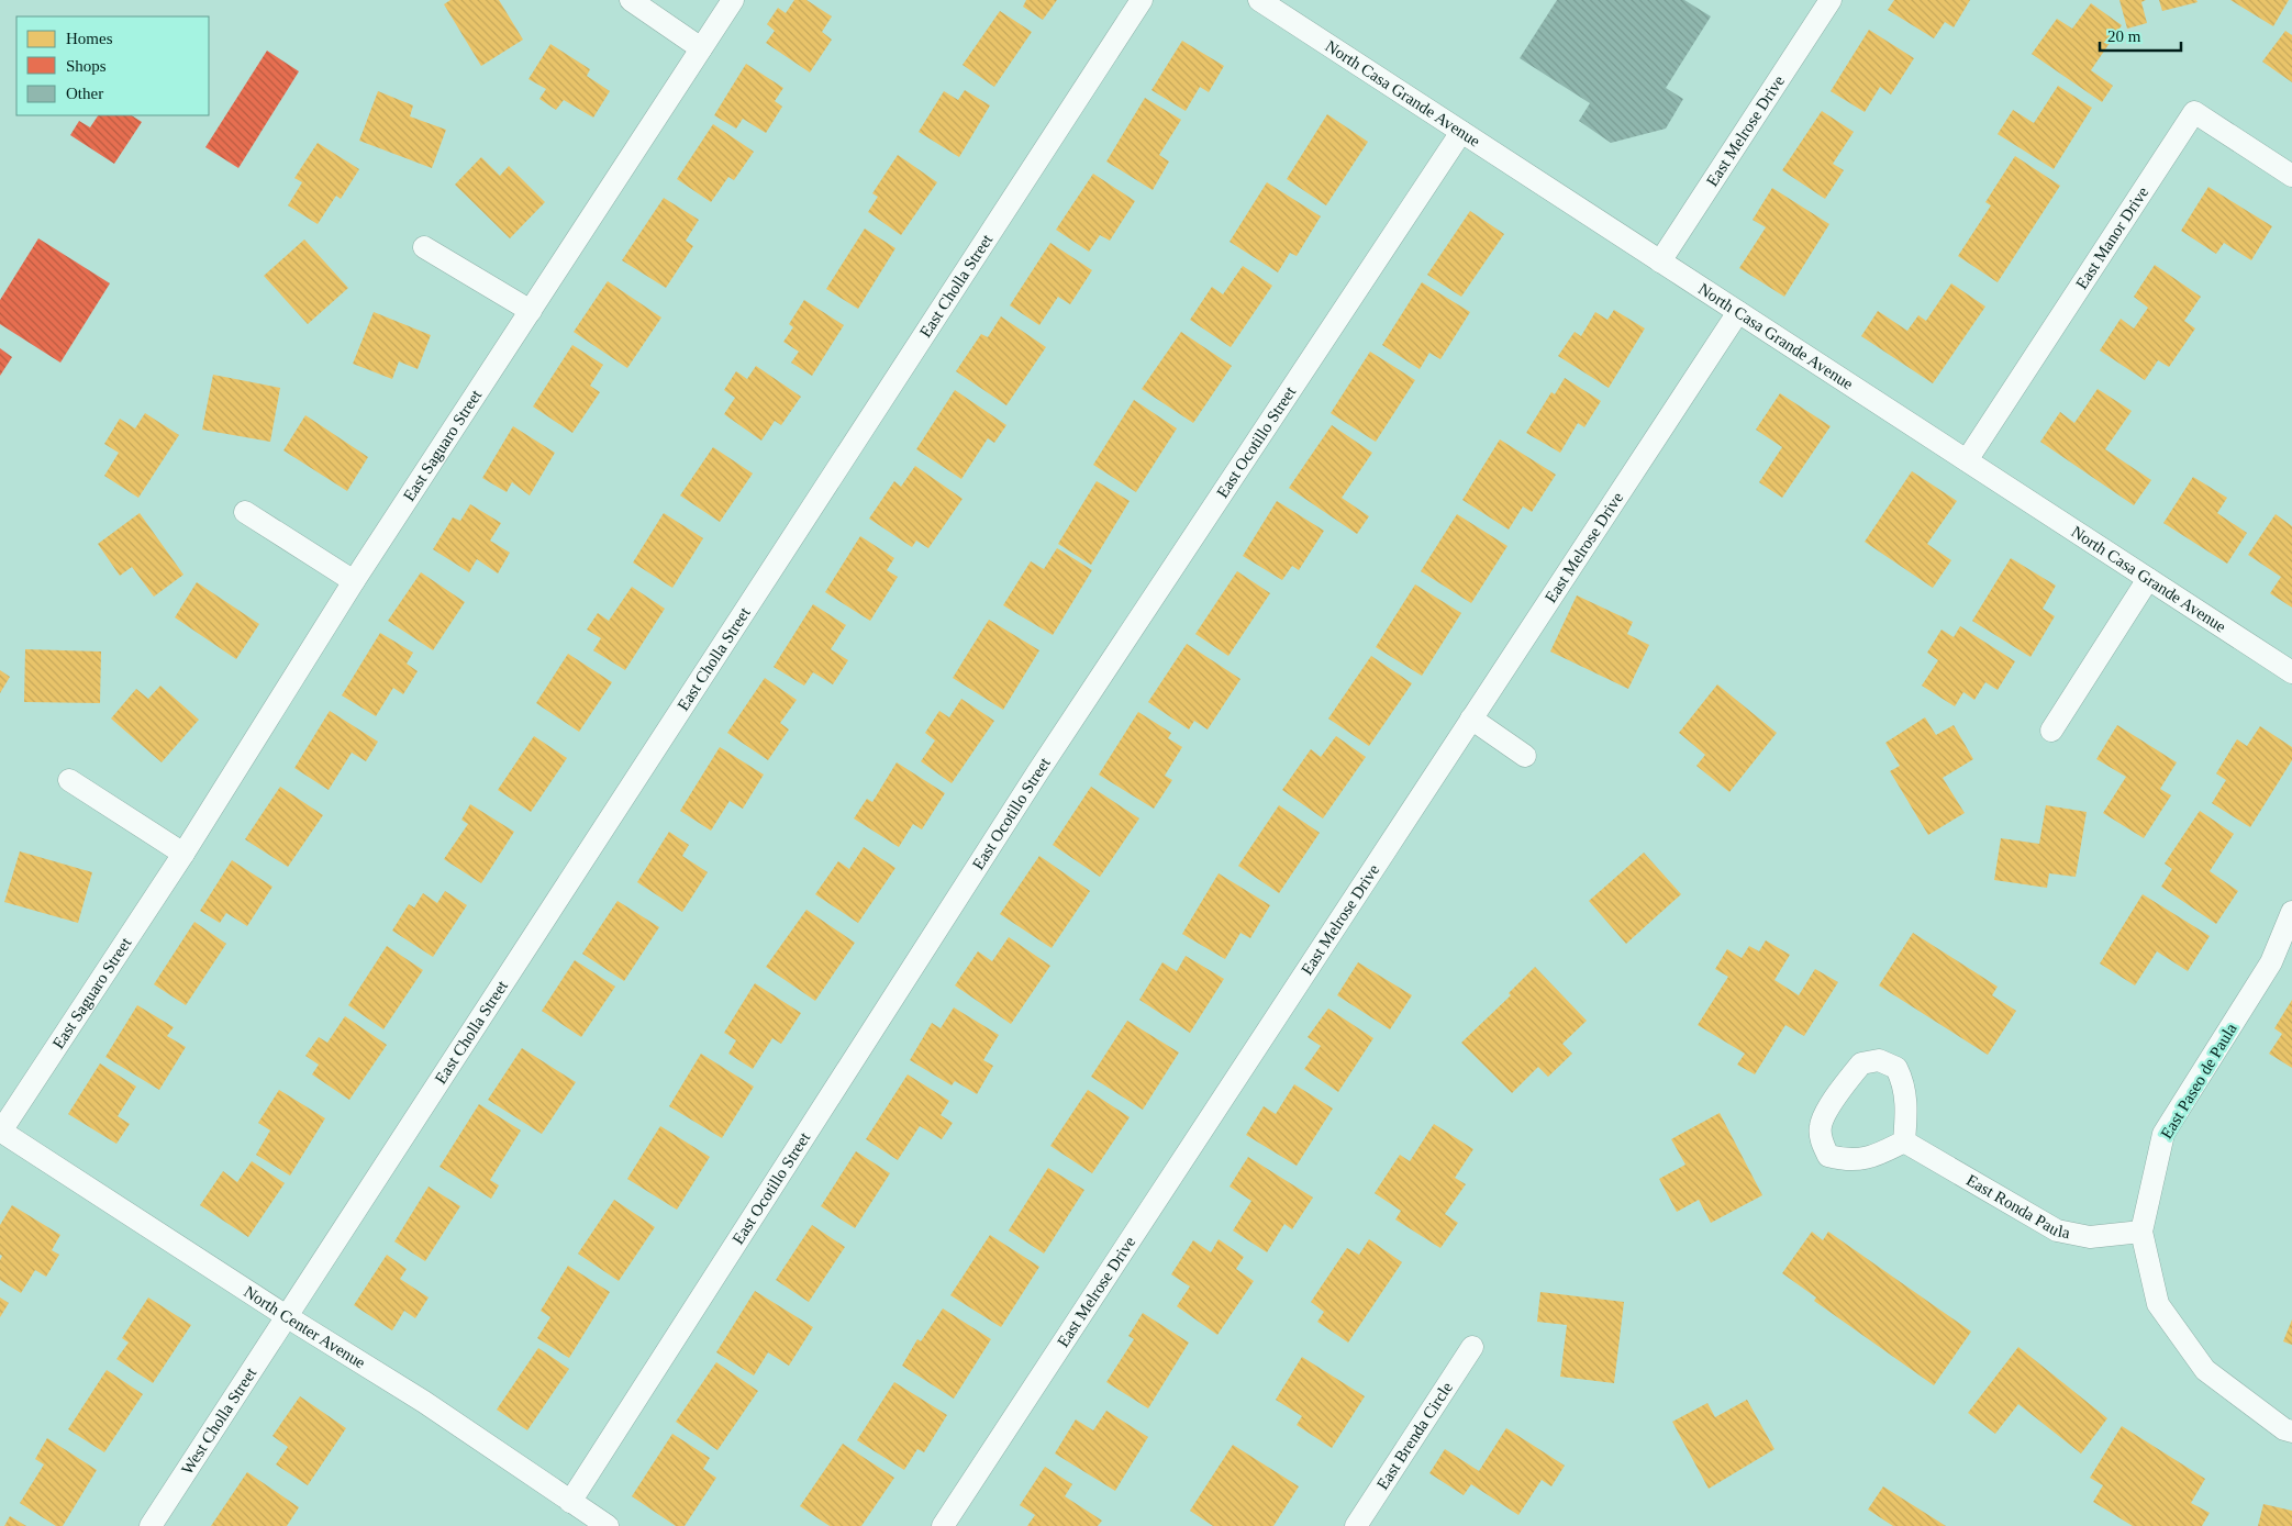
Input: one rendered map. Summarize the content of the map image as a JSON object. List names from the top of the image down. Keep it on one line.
{"streets":{"street":["North Casa Grande Avenue","East Melrose Drive","East Manor Drive","East Cholla Street","East Ocotillo Street","East Saguaro Street","East Paseo de Paula","East Ronda Paula","North Center Avenue","West Cholla Street","East Brenda Circle"]},"crossings":[["North Casa Grande Avenue","East Melrose Drive"],["North Casa Grande Avenue","East Manor Drive"],["North Casa Grande Avenue","East Ocotillo Street"],["East Cholla Street","North Center Avenue"],["East Cholla Street","West Cholla Street"],["East Ocotillo Street","North Center Avenue"],["East Saguaro Street","North Center Avenue"],["East Paseo de Paula","East Ronda Paula"],["North Center Avenue","West Cholla Street"]],"legend":["Homes","Shops","Other"],"scale_bar":"20 m"}
